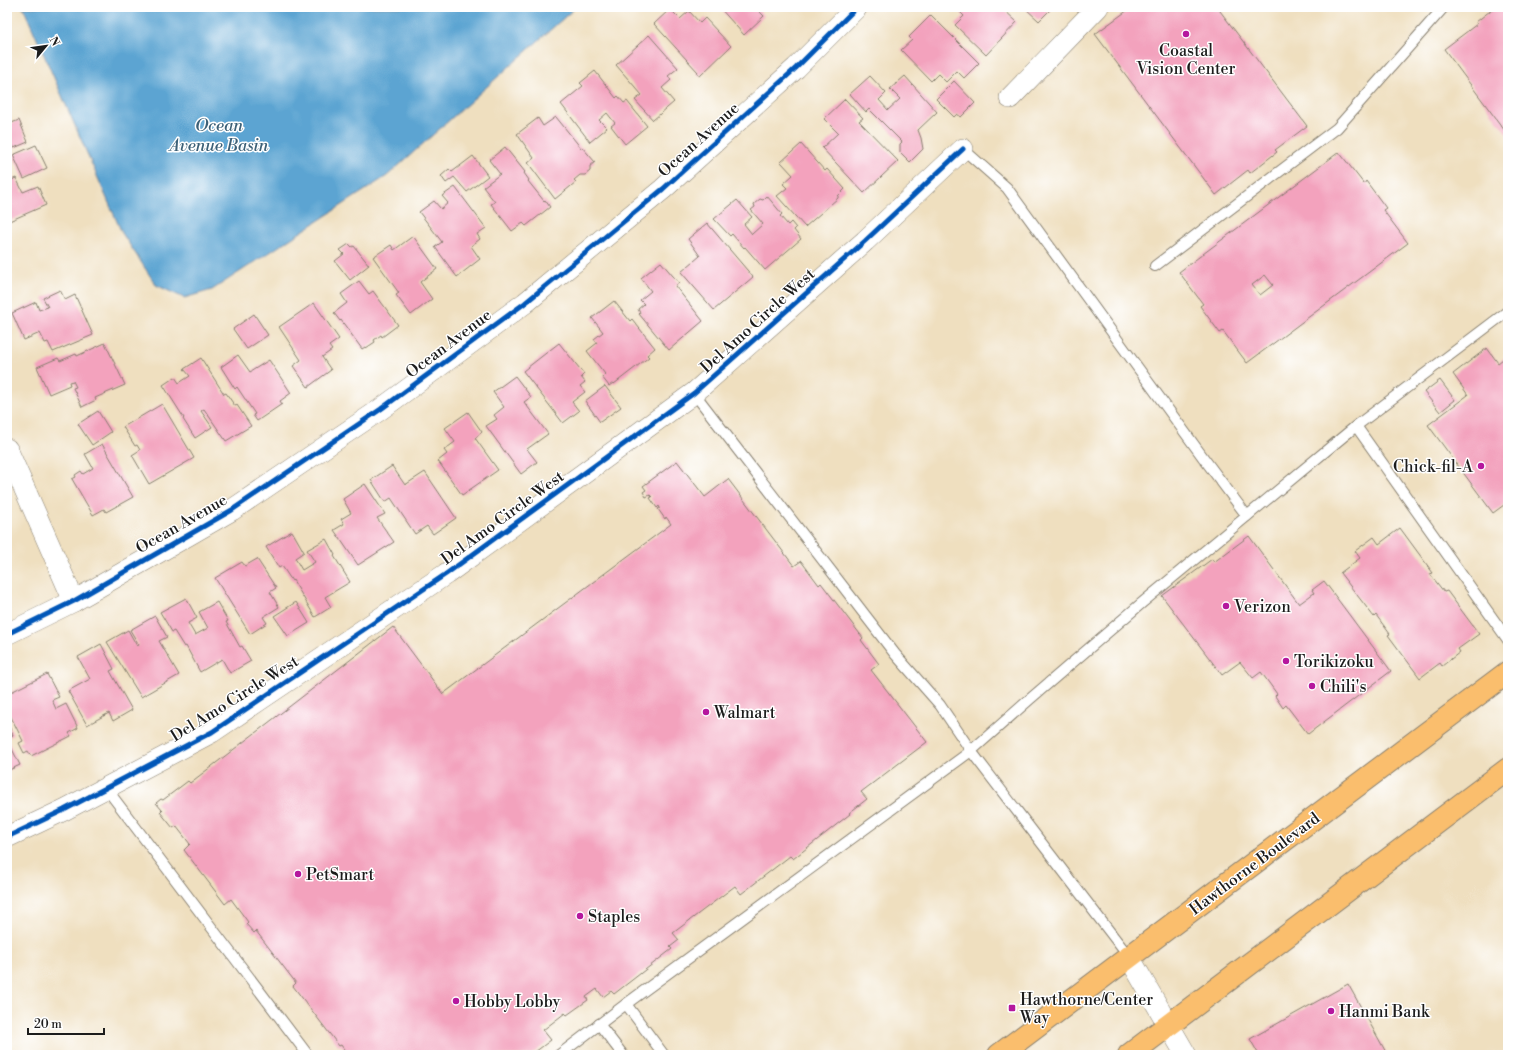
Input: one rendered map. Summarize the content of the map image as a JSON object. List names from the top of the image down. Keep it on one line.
{"streets":{"main road":["Hawthorne Boulevard"],"street":["Ocean Avenue","Del Amo Circle West"]},"water":["Ocean Avenue Basin"],"places":{"other":["Coastal Vision Center","Chick-fil-A","Verizon","Torikizoku","Chili's","Walmart","PetSmart","Staples","Hobby Lobby","Hanmi Bank"],"transit":["Hawthorne/Center Way"]},"scale_bar":"20 m","north":"top right"}
